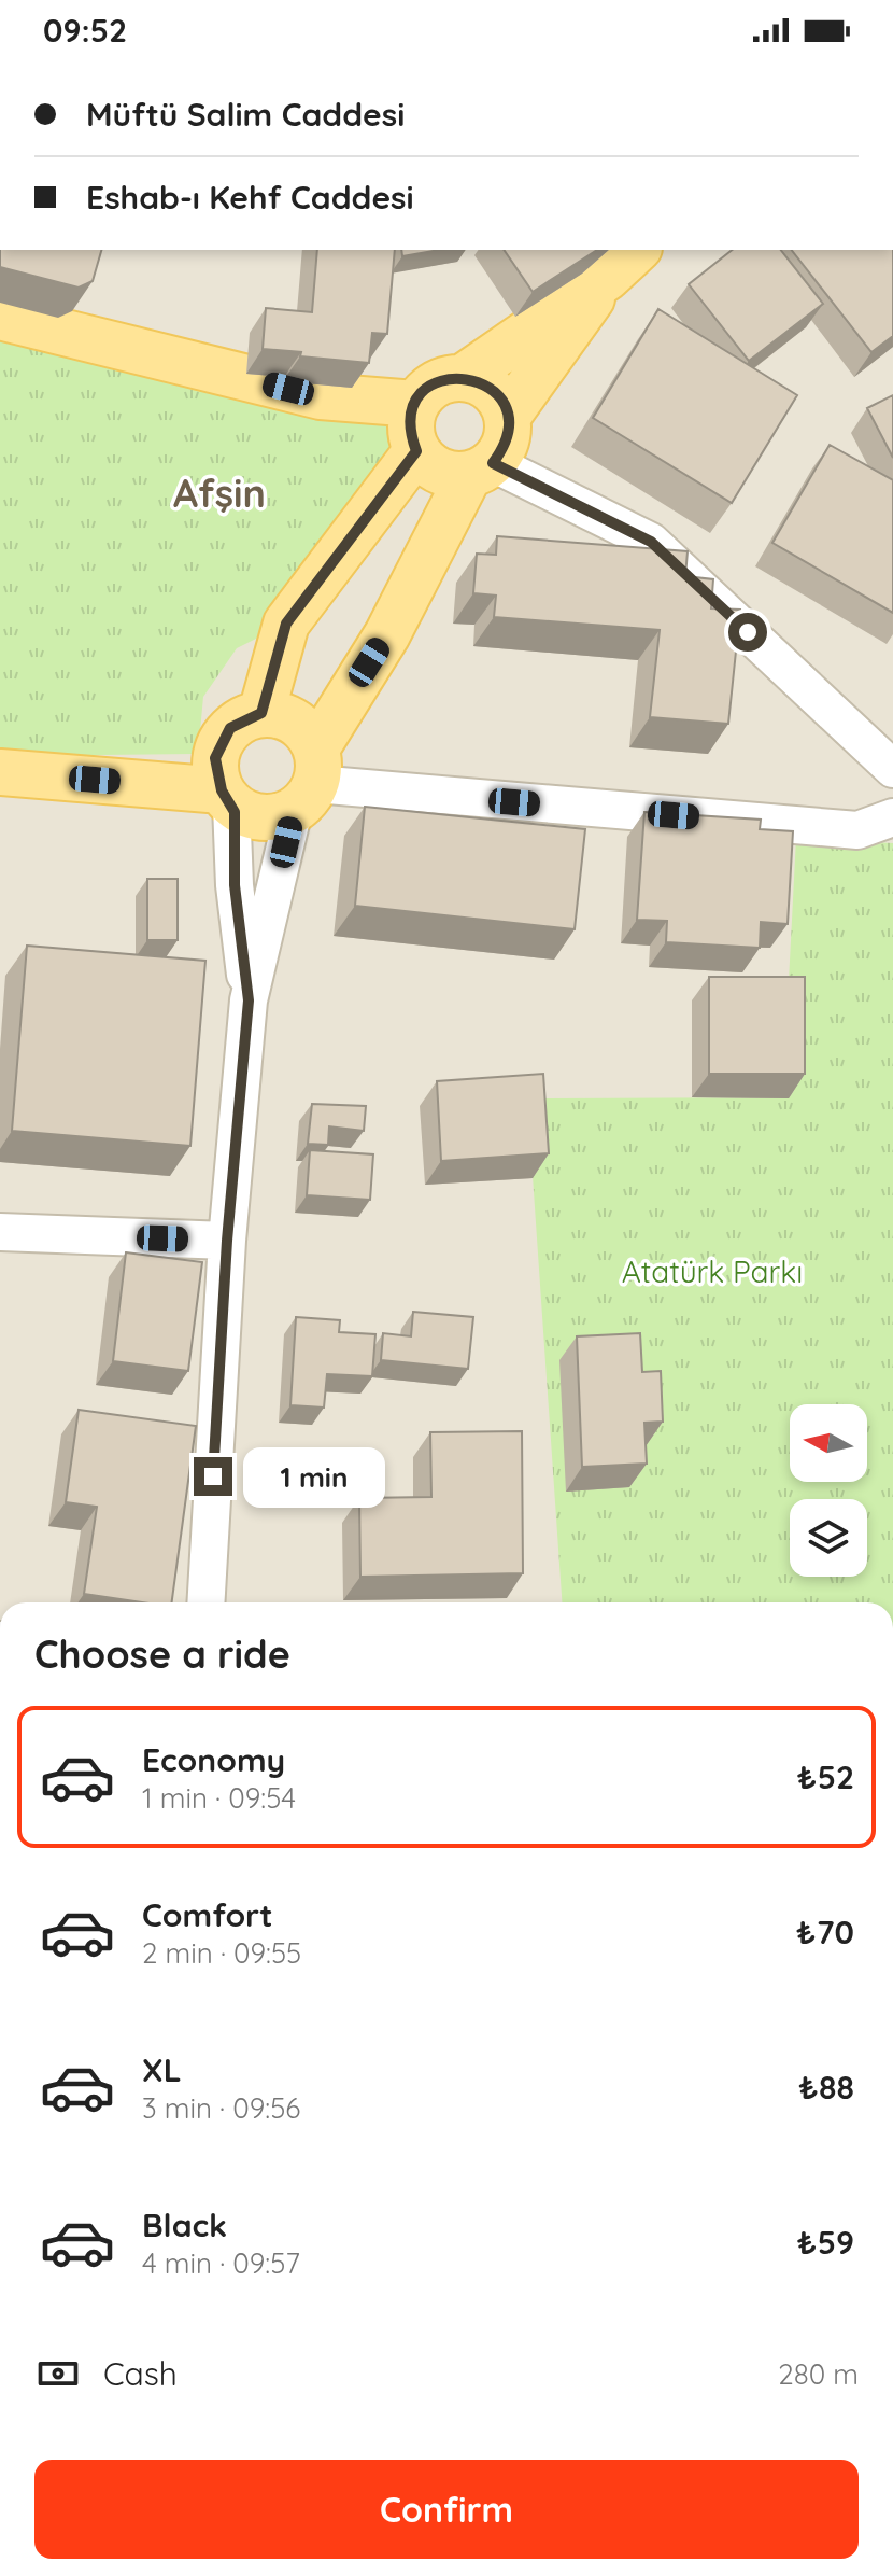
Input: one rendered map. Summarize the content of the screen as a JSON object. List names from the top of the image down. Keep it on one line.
{"districts":["Afşin"],"parks":["Atatürk Parkı"],"north":"left","page":{"status":"09:52","banner":["Müftü Salim Caddesi","Eshab-ı Kehf Caddesi"],"bubble":"1 min","heading":"Choose a ride","list":[{"name":"Economy","note":"1 min · 09:54","value":"₺52"},{"name":"Comfort","note":"2 min · 09:55","value":"₺70"},{"name":"XL","note":"3 min · 09:56","value":"₺88"},{"name":"Black","note":"4 min · 09:57","value":"₺59"}],"pay":["Cash","280 m"],"buttons":"Confirm"}}
